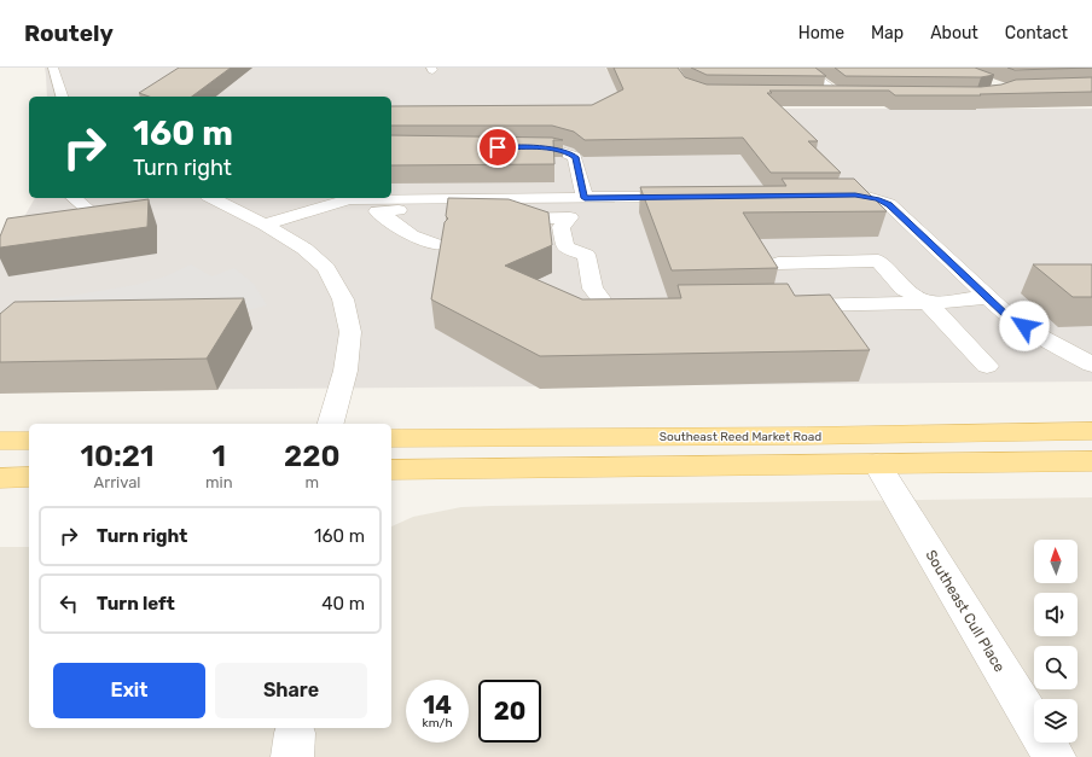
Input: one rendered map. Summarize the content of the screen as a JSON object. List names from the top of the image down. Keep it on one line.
{"streets":{"main road":["Southeast Reed Market Road"],"street":["Southeast Cull Place"]},"north":"top","page":{"header":"Routely","nav":["Home","Map","About","Contact"],"turn":["160 m","Turn right"],"eta":["10:21","Arrival","1","min","220","m"],"list":[{"name":"Turn right","value":"160 m"},{"name":"Turn left","value":"40 m"}],"buttons":["Exit","Share"],"speed":"14 km/h","limit":"20"}}
